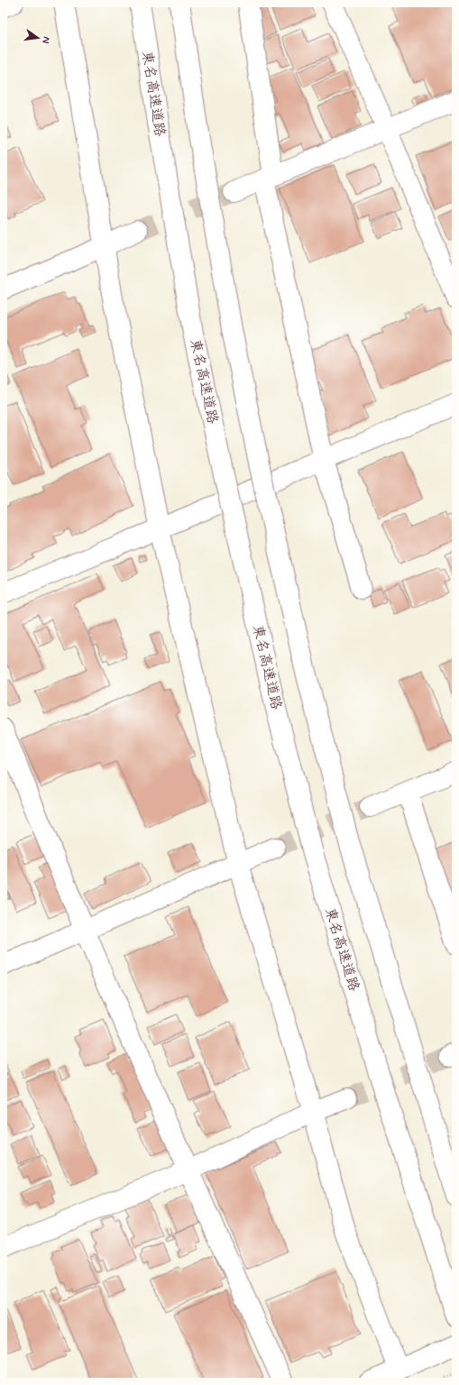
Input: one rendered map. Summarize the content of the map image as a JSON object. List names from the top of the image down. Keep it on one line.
{"streets":{"main road":["東名高速道路"]},"north":"right"}
